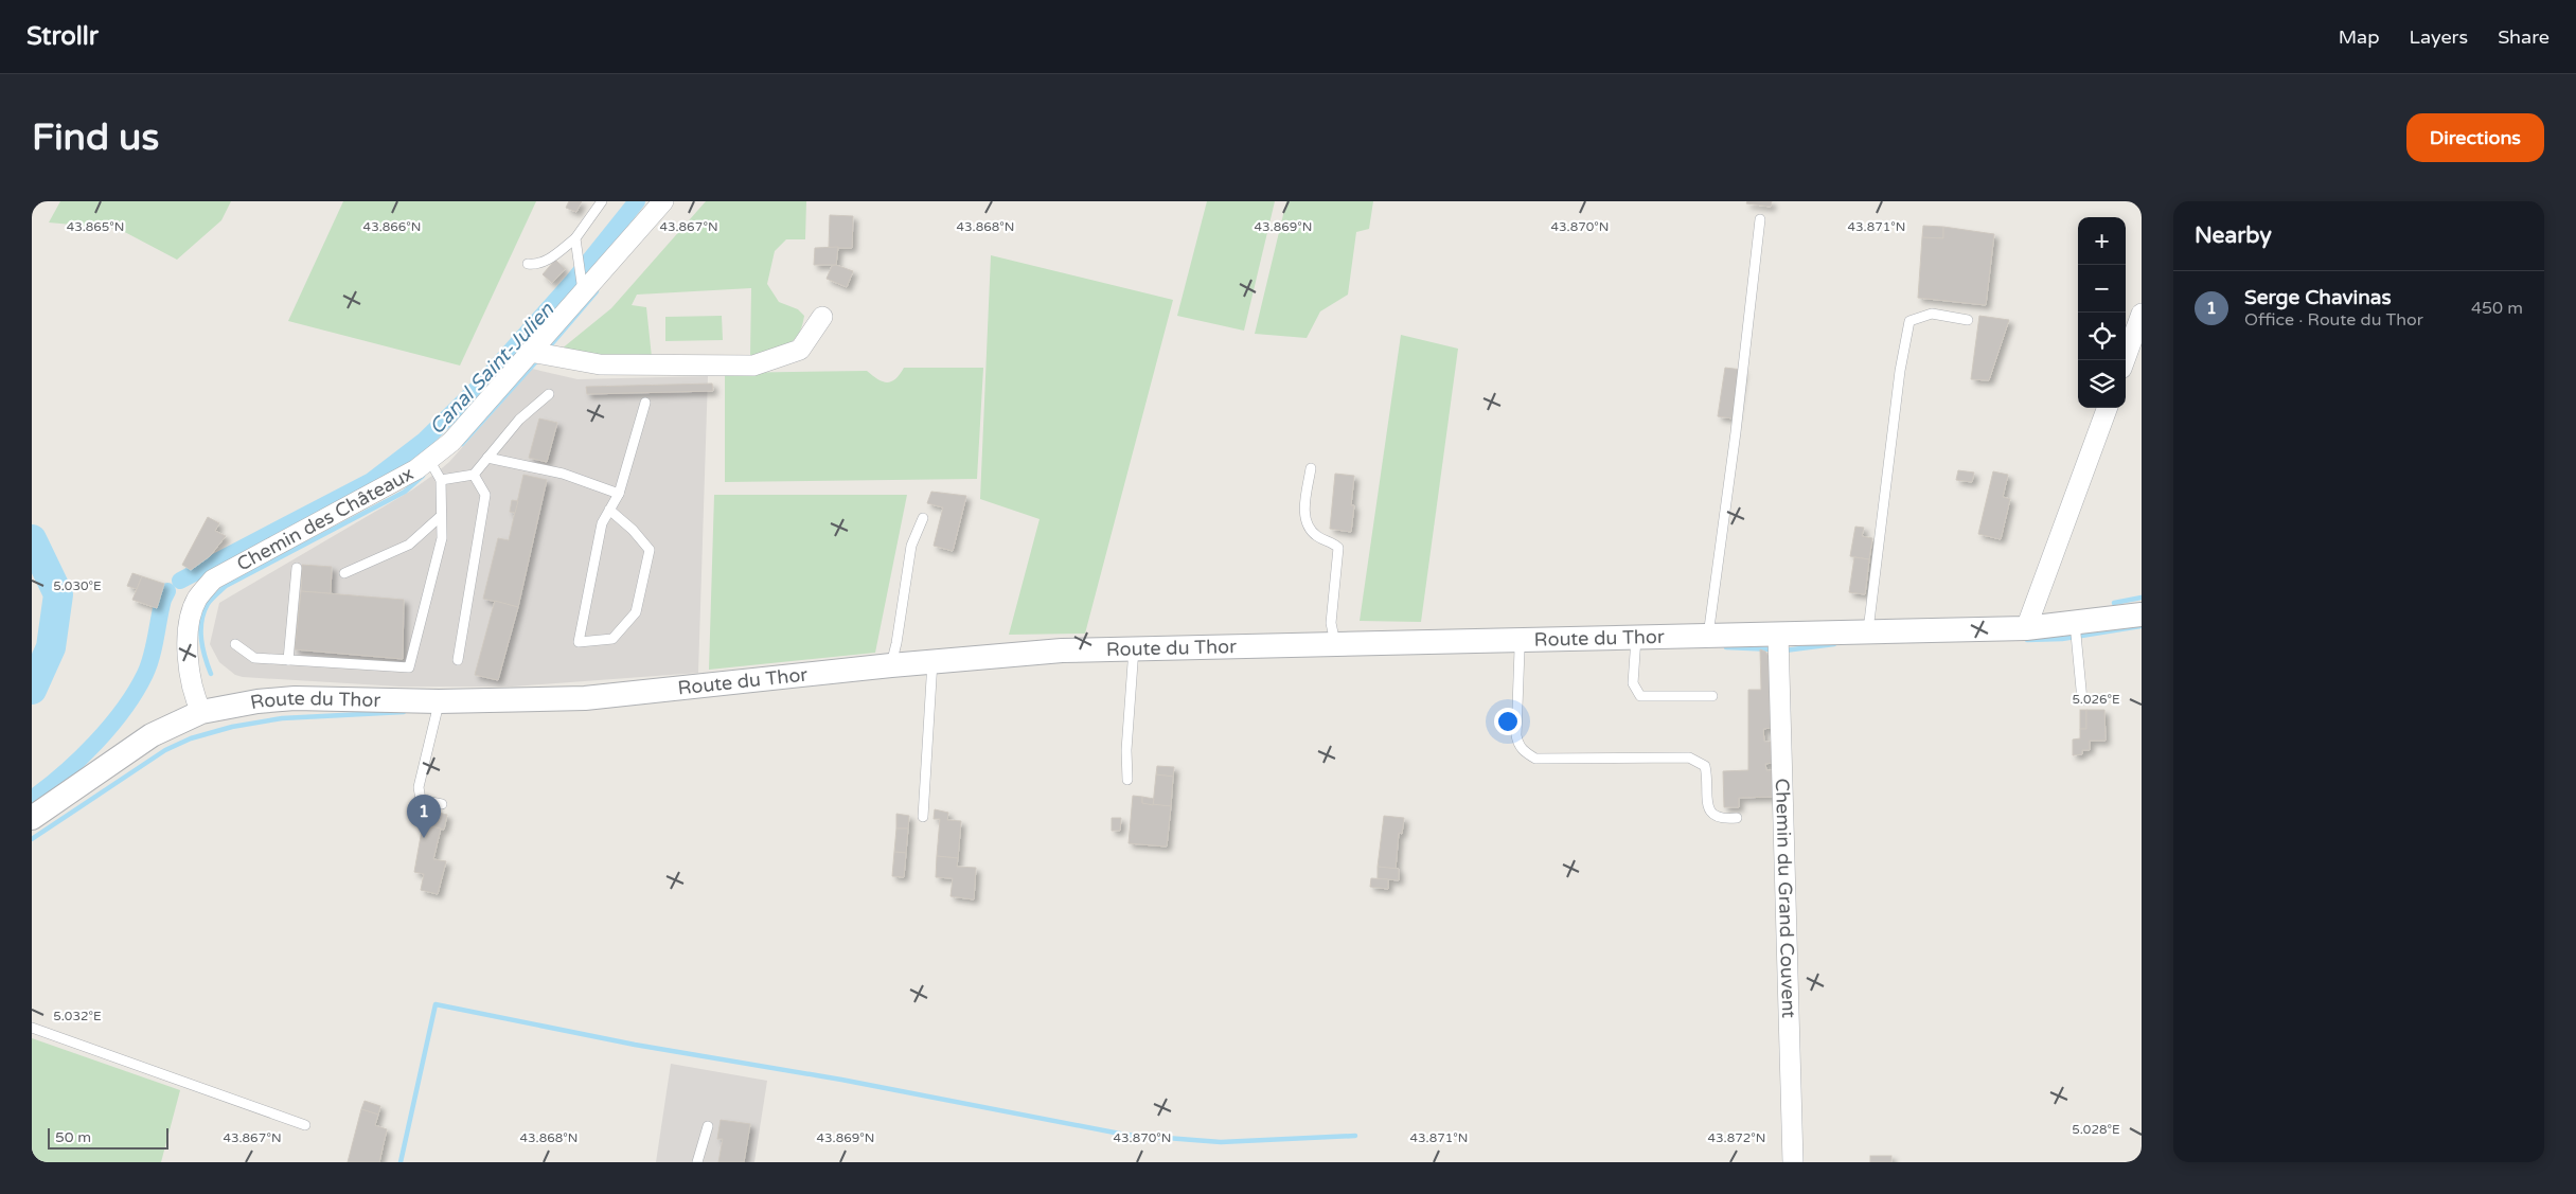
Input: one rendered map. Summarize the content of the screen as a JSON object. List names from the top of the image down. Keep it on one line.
{"streets":{"street":["Chemin des Châteaux","Route du Thor","Chemin du Grand Couvent"]},"crossings":[["Chemin des Châteaux","Route du Thor"],["Route du Thor","Chemin du Grand Couvent"]],"water":["Canal Saint-Julien"],"scale_bar":"50 m","page":{"header":"Strollr","nav":["Map","Layers","Share"],"buttons":"Directions","title":"Find us","heading":"Nearby","map_buttons":["+","−"],"list":[{"mark":"1","name":"Serge Chavinas","note":"Office · Route du Thor","value":"450 m"}],"pins":"1","scale":"50 m"},"coordinates":["43.865°N","43.866°N","43.869°N","43.870°N","43.867°N","43.868°N","43.871°N","5.030°E","5.026°E","5.032°E","5.028°E","43.872°N"]}
